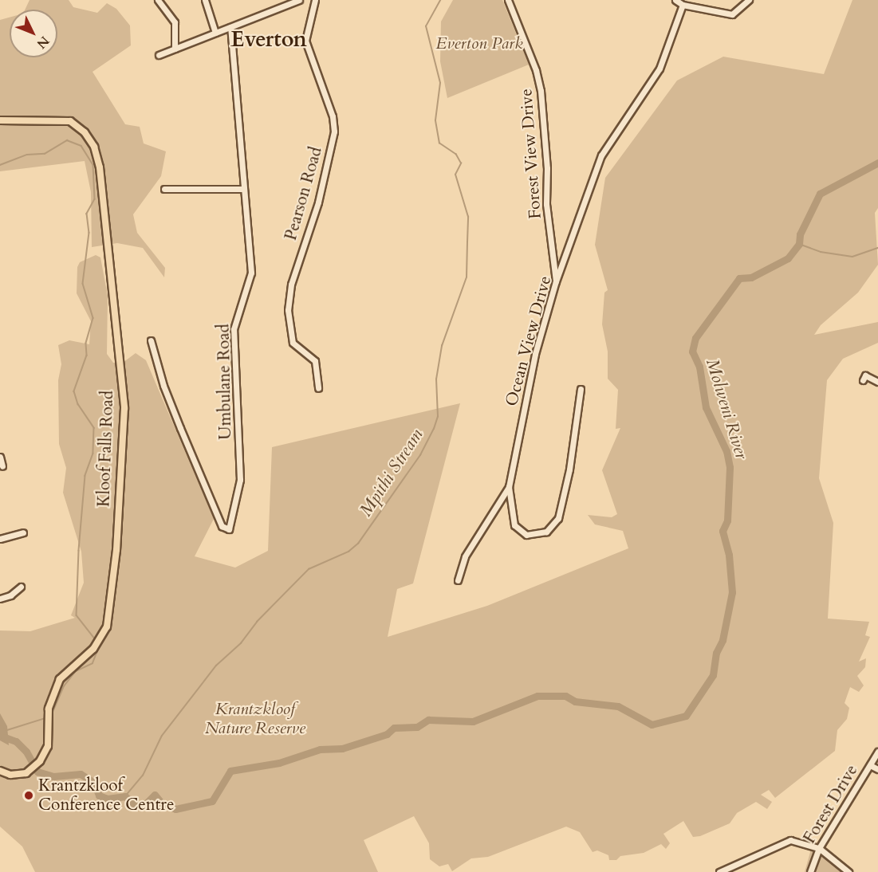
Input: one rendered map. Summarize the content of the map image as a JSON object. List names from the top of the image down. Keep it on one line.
{"streets":{"main road":["Kloof Falls Road"],"street":["Forest View Drive","Pearson Road","Ocean View Drive","Umbulane Road","Forest Drive"]},"crossings":[["Forest View Drive","Ocean View Drive"]],"districts":["Everton"],"water":["Molweni River","Mpithi Stream"],"parks":["Everton Park","Krantzkloof Nature Reserve"],"places":["Krantzkloof Conference Centre"],"north":"bottom right"}
